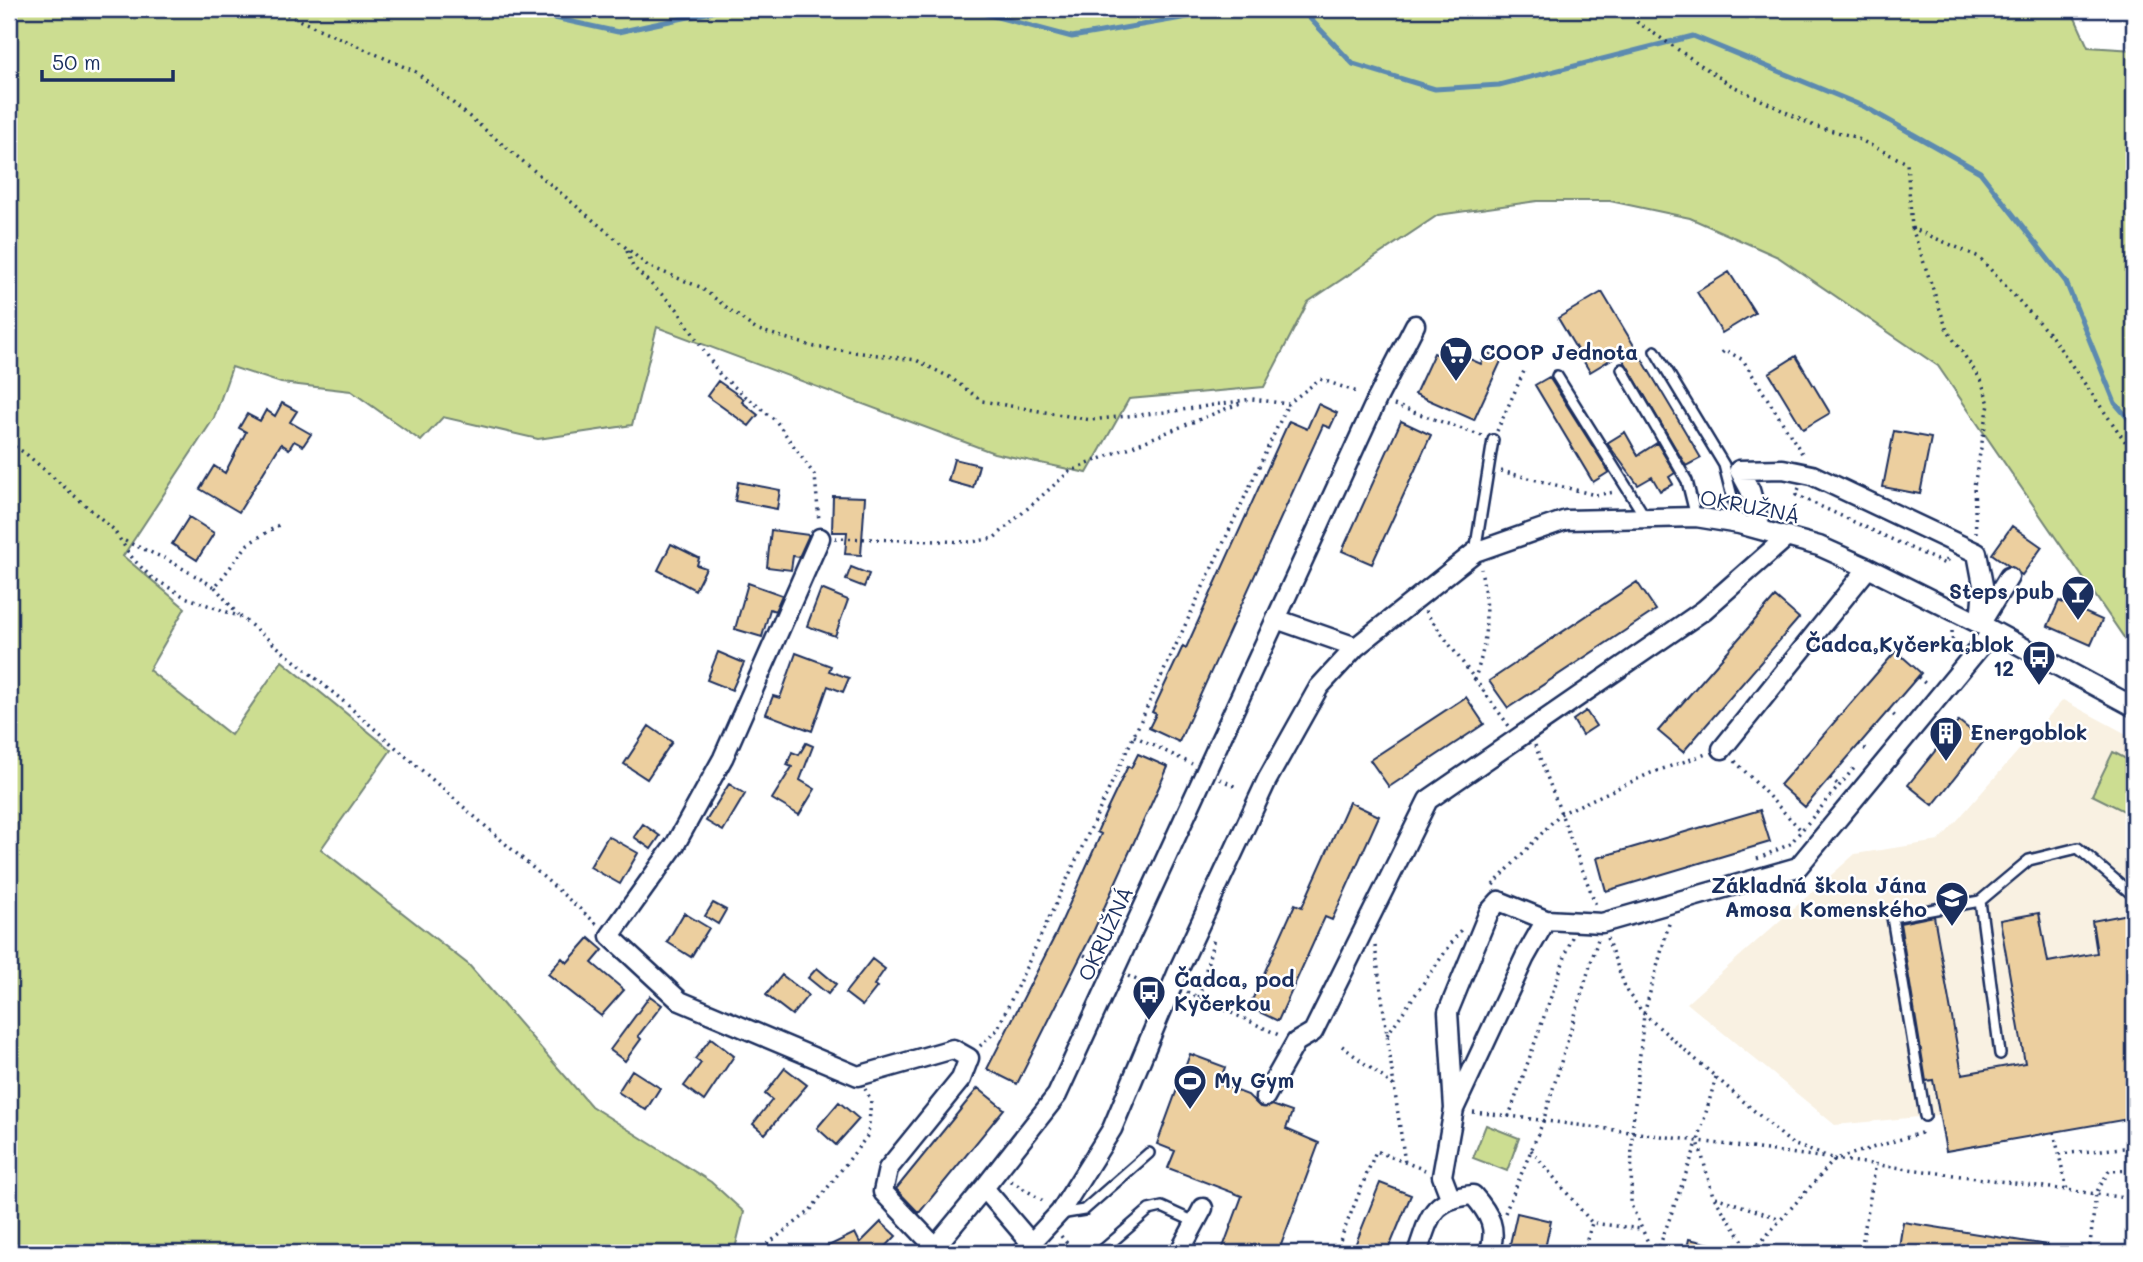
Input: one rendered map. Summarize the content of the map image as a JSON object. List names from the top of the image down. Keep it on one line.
{"streets":{"street":["OKRUŽNÁ"]},"places":{"supermarket":["COOP Jednota"],"bar":["Steps pub"],"bus stop":["Čadca,Kyčerka,blok 12","Čadca, pod Kyčerkou"],"building":["Energoblok"],"school or university":["Základná škola Jána Amosa Komenského"],"sports":["My Gym"]},"scale_bar":"50 m"}
